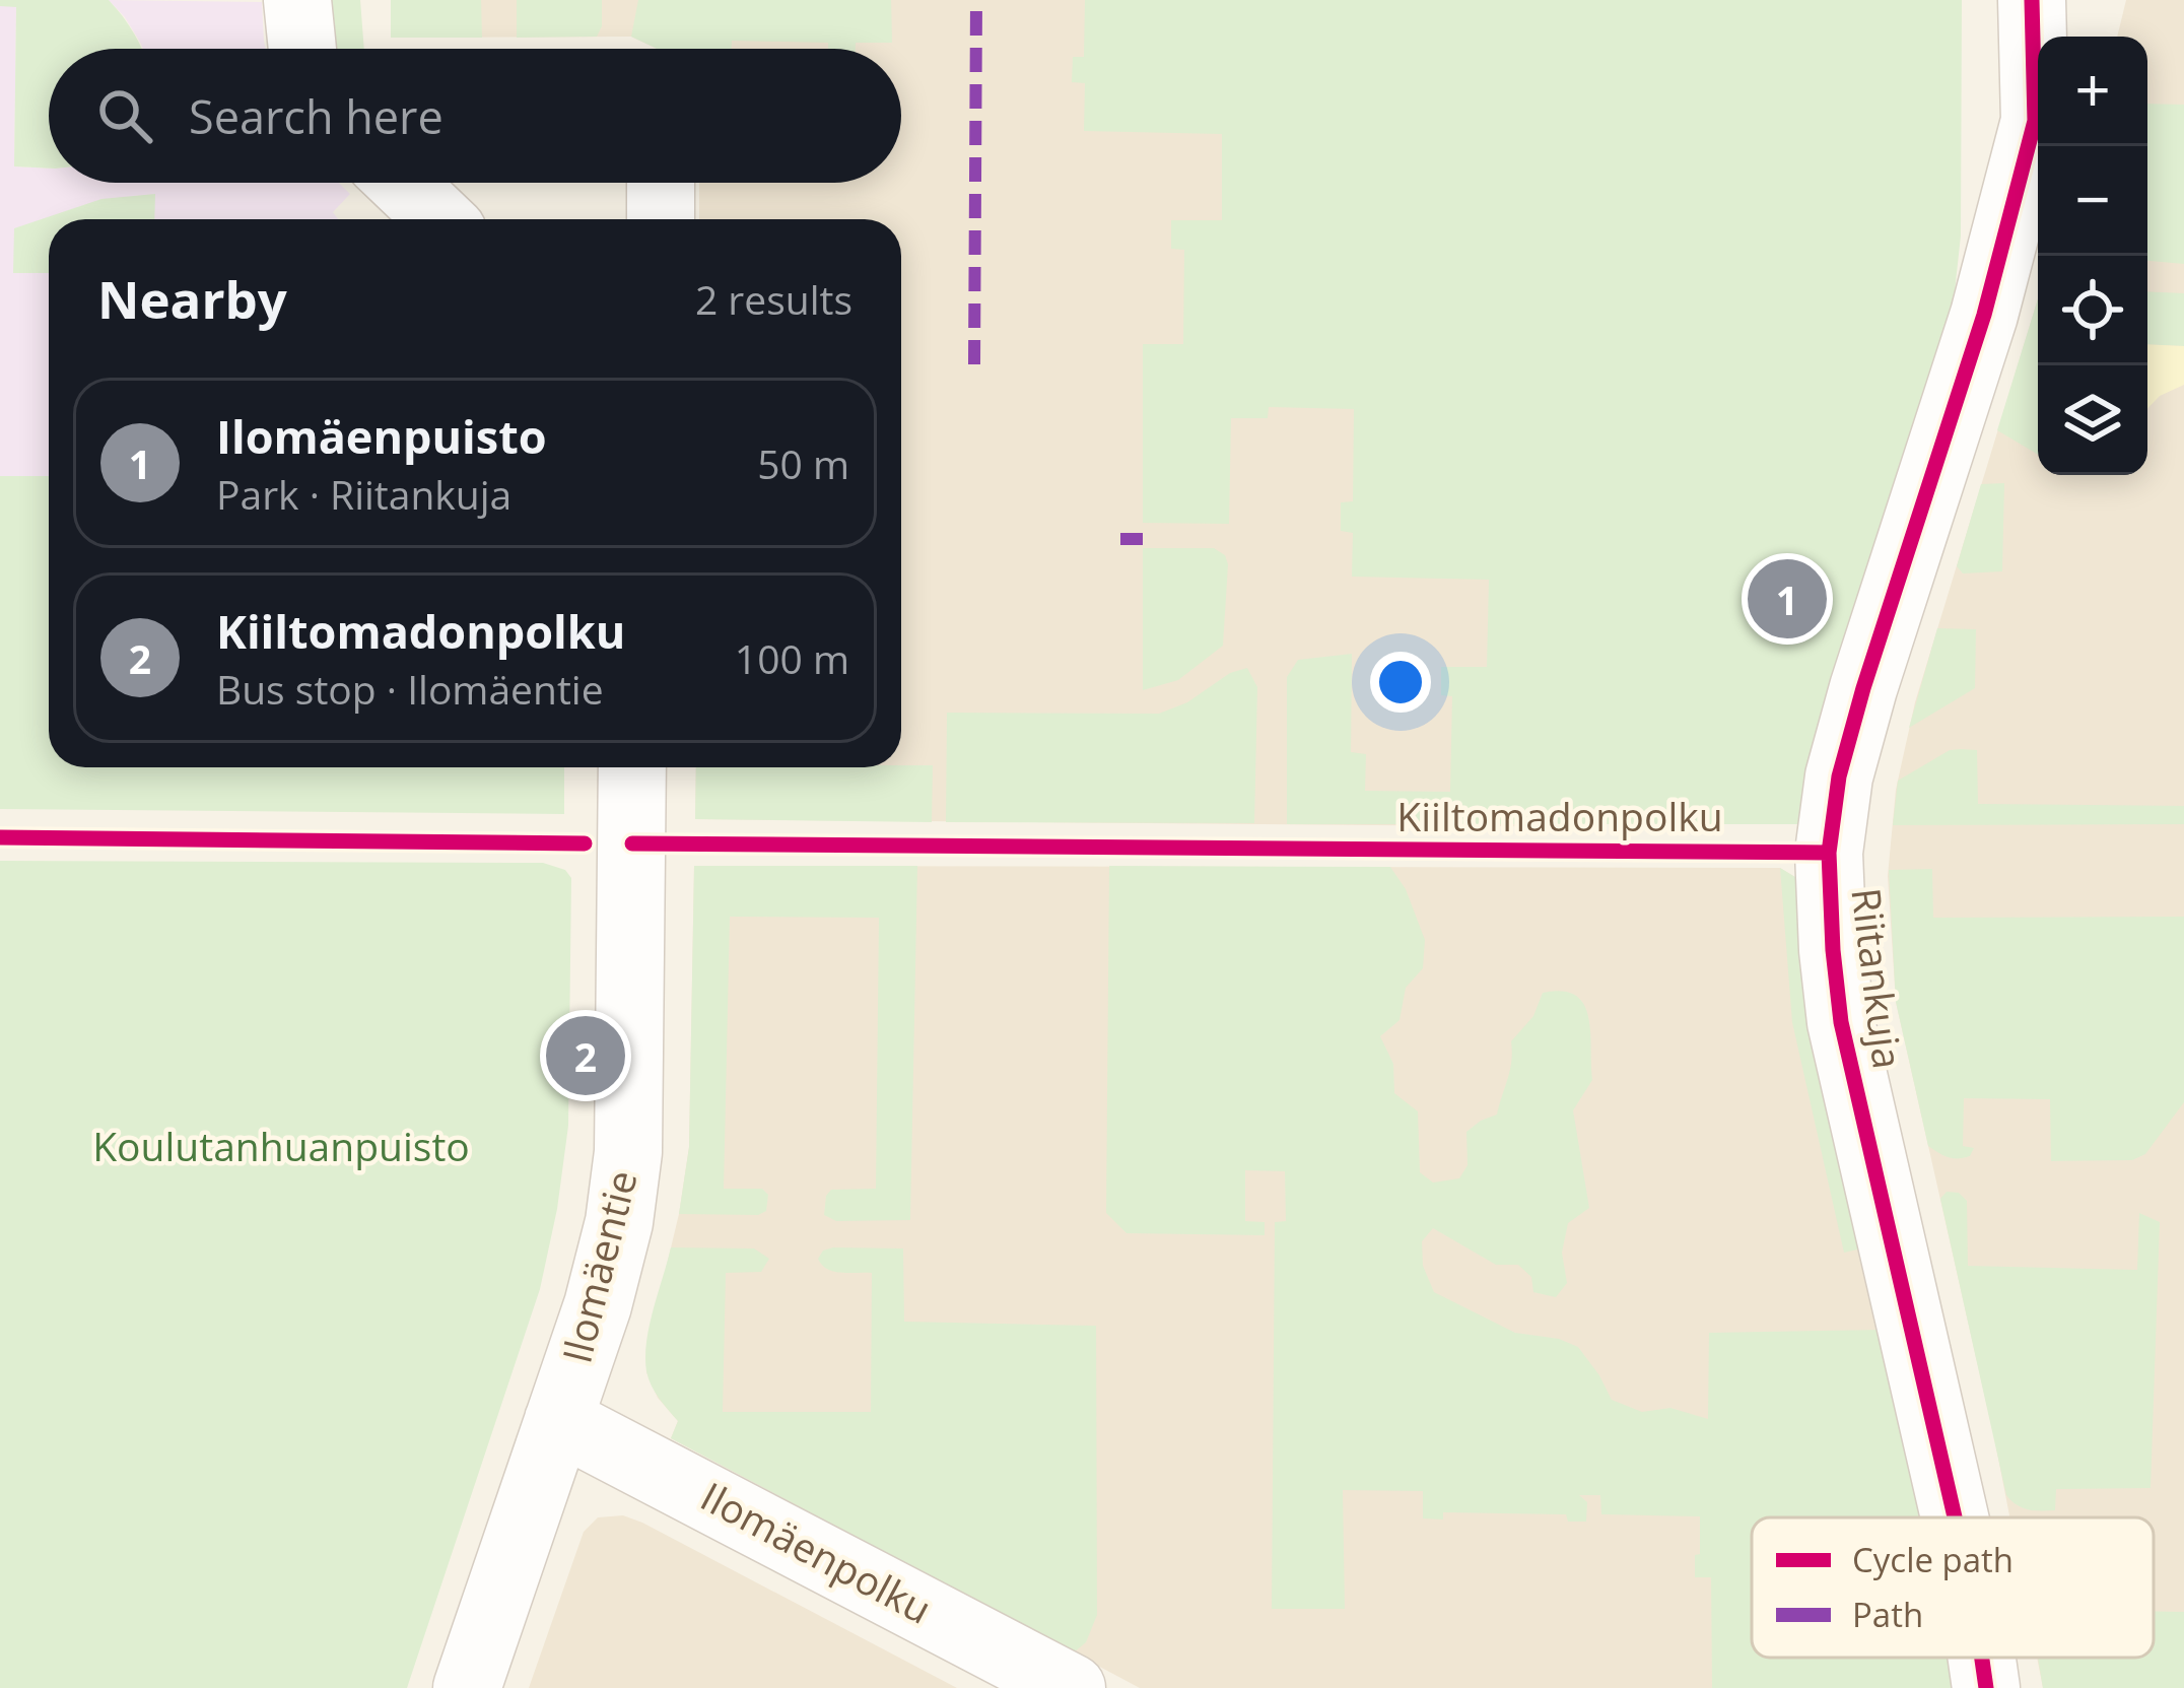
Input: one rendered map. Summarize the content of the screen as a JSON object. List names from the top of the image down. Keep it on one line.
{"streets":{"street":["Riitankuja","Ilomäentie","Ilomäenpolku"],"cycle path":["Kiiltomadonpolku"]},"crossings":[["Ilomäentie","Ilomäenpolku"]],"parks":["Koulutanhuanpuisto"],"legend":["Cycle path","Path"],"page":{"map_buttons":["+","−"],"search":"Search here","heading":["Nearby","2 results"],"list":[{"mark":"1","name":"Ilomäenpuisto","note":"Park · Riitankuja","value":"50 m"},{"mark":"2","name":"Kiiltomadonpolku","note":"Bus stop · Ilomäentie","value":"100 m"}],"pins":["1","2"]}}
